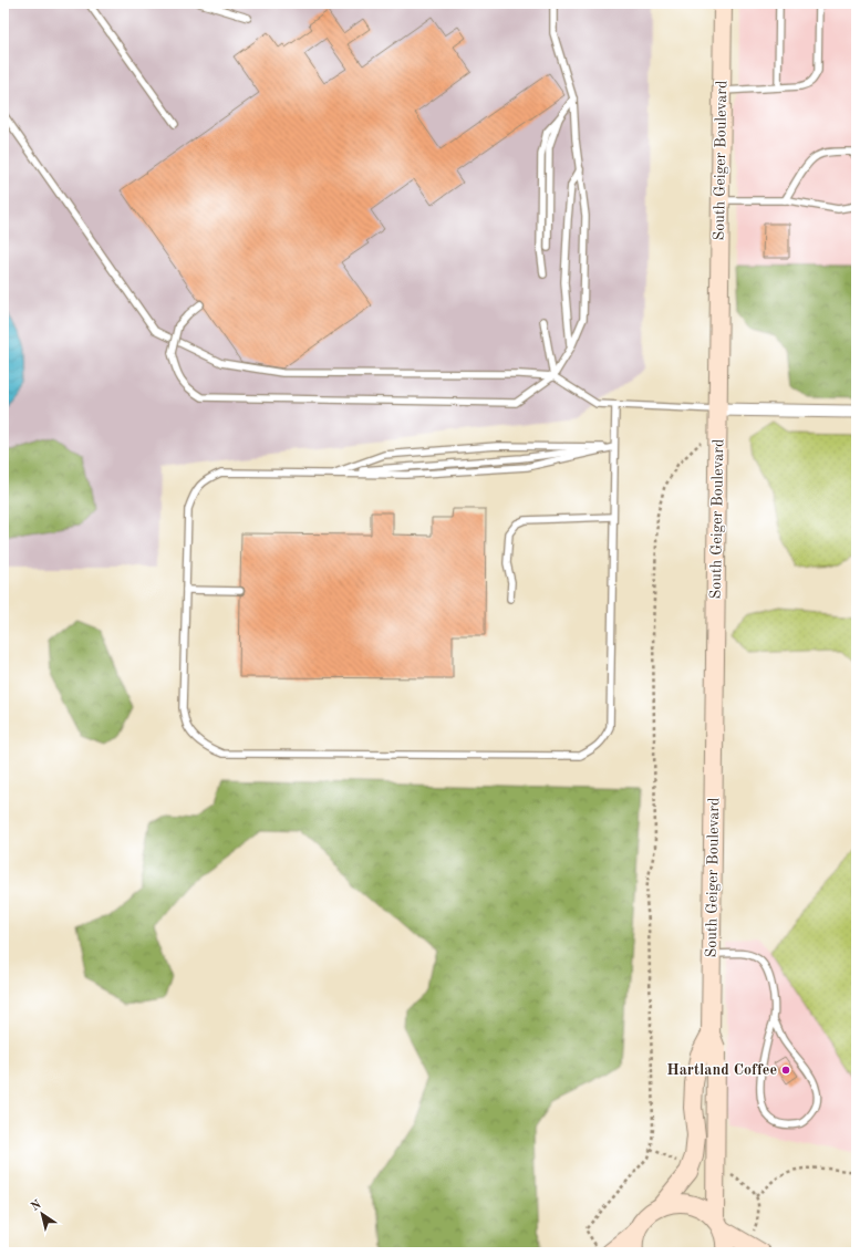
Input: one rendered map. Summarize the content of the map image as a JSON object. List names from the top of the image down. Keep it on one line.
{"streets":{"street":["South Geiger Boulevard"]},"places":["Hartland Coffee"],"north":"top left"}
